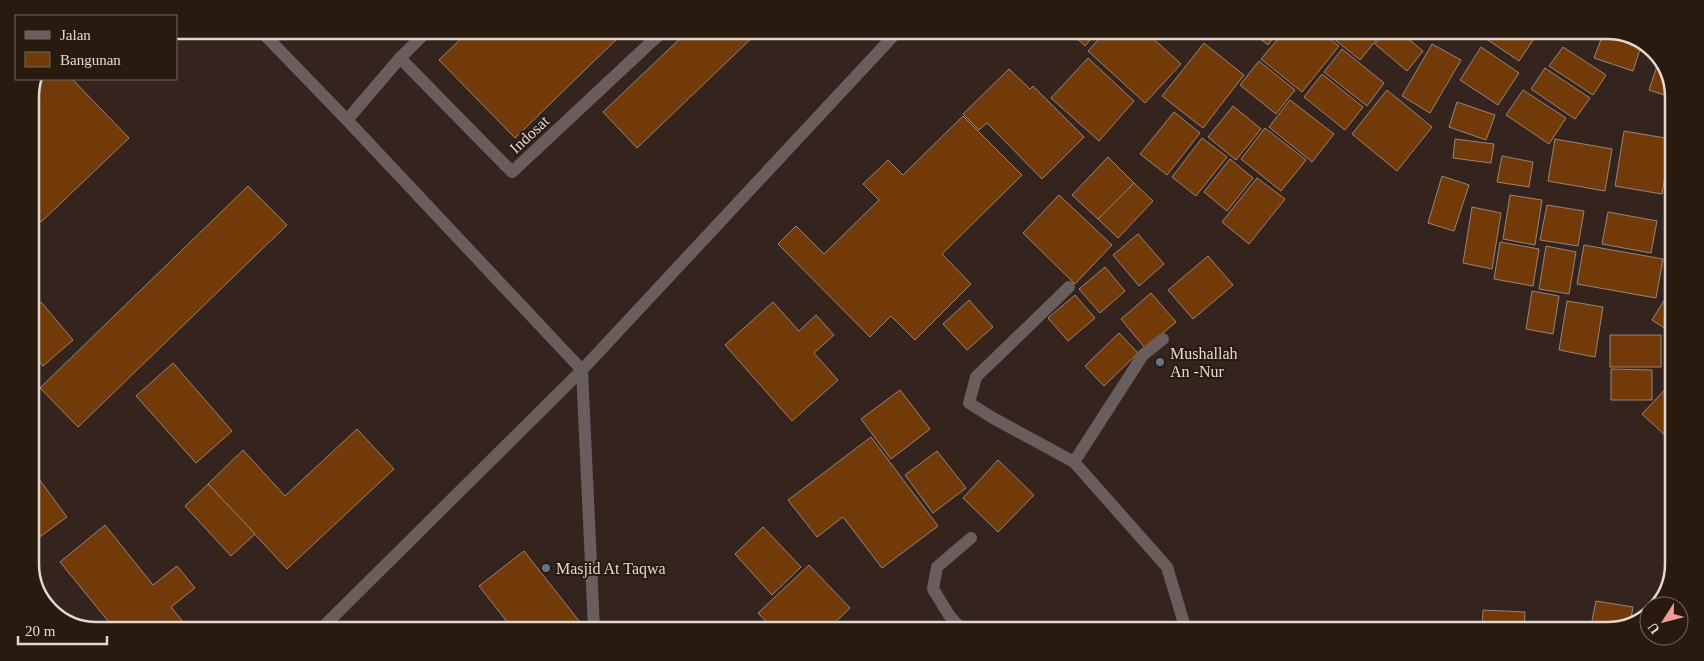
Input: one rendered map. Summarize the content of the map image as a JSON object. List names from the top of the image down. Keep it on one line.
{"streets":{"street":["Indosat"]},"places":["Mushallah An -Nur","Masjid At Taqwa"],"legend":["Jalan","Bangunan"],"scale_bar":"20 m","north":"bottom left"}
